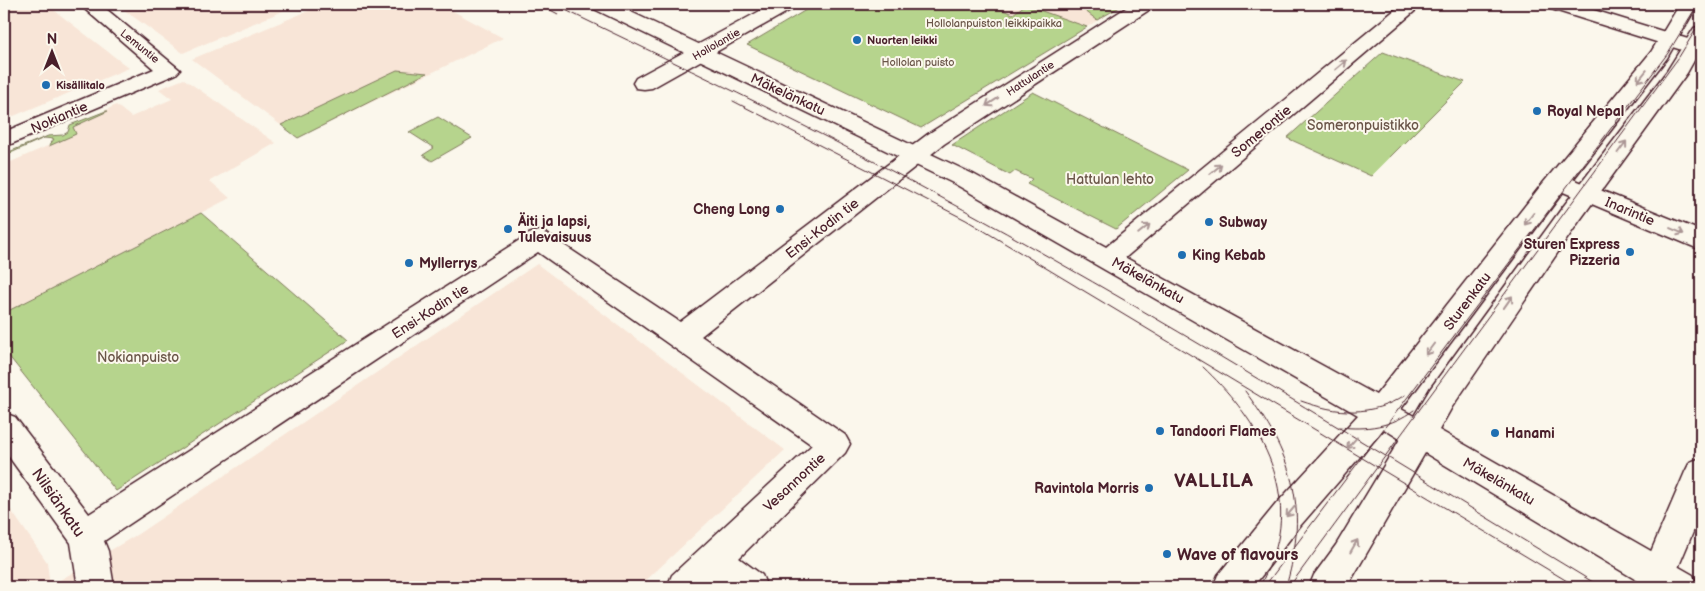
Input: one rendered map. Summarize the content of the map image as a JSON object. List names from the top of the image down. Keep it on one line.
{"streets":{"street":["Hollolantie","Lemuntie","Hattulantie","Mäkelänkatu","Nokiantie","Somerontie","Inarintie","Ensi-Kodin tie","Sturenkatu","Vesannontie","Nilsiänkatu"]},"crossings":[["Hollolantie","Mäkelänkatu"],["Lemuntie","Nokiantie"],["Hattulantie","Mäkelänkatu"],["Hattulantie","Ensi-Kodin tie"],["Mäkelänkatu","Somerontie"],["Mäkelänkatu","Sturenkatu"],["Inarintie","Sturenkatu"],["Ensi-Kodin tie","Vesannontie"],["Ensi-Kodin tie","Nilsiänkatu"]],"one_way":["Hattulantie","Somerontie"],"districts":["VALLILA"],"parks":["Hollolanpuiston leikkipaikka","Hollolan puisto","Someronpuistikko","Hattulan lehto","Nokianpuisto"],"places":["Nuorten leikki","Kisällitalo","Royal Nepal","Cheng Long","Subway","Äiti ja lapsi, Tulevaisuus","Sturen Express Pizzeria","King Kebab","Myllerrys","Tandoori Flames","Hanami","Ravintola Morris","Wave of flavours"],"north":"top"}
